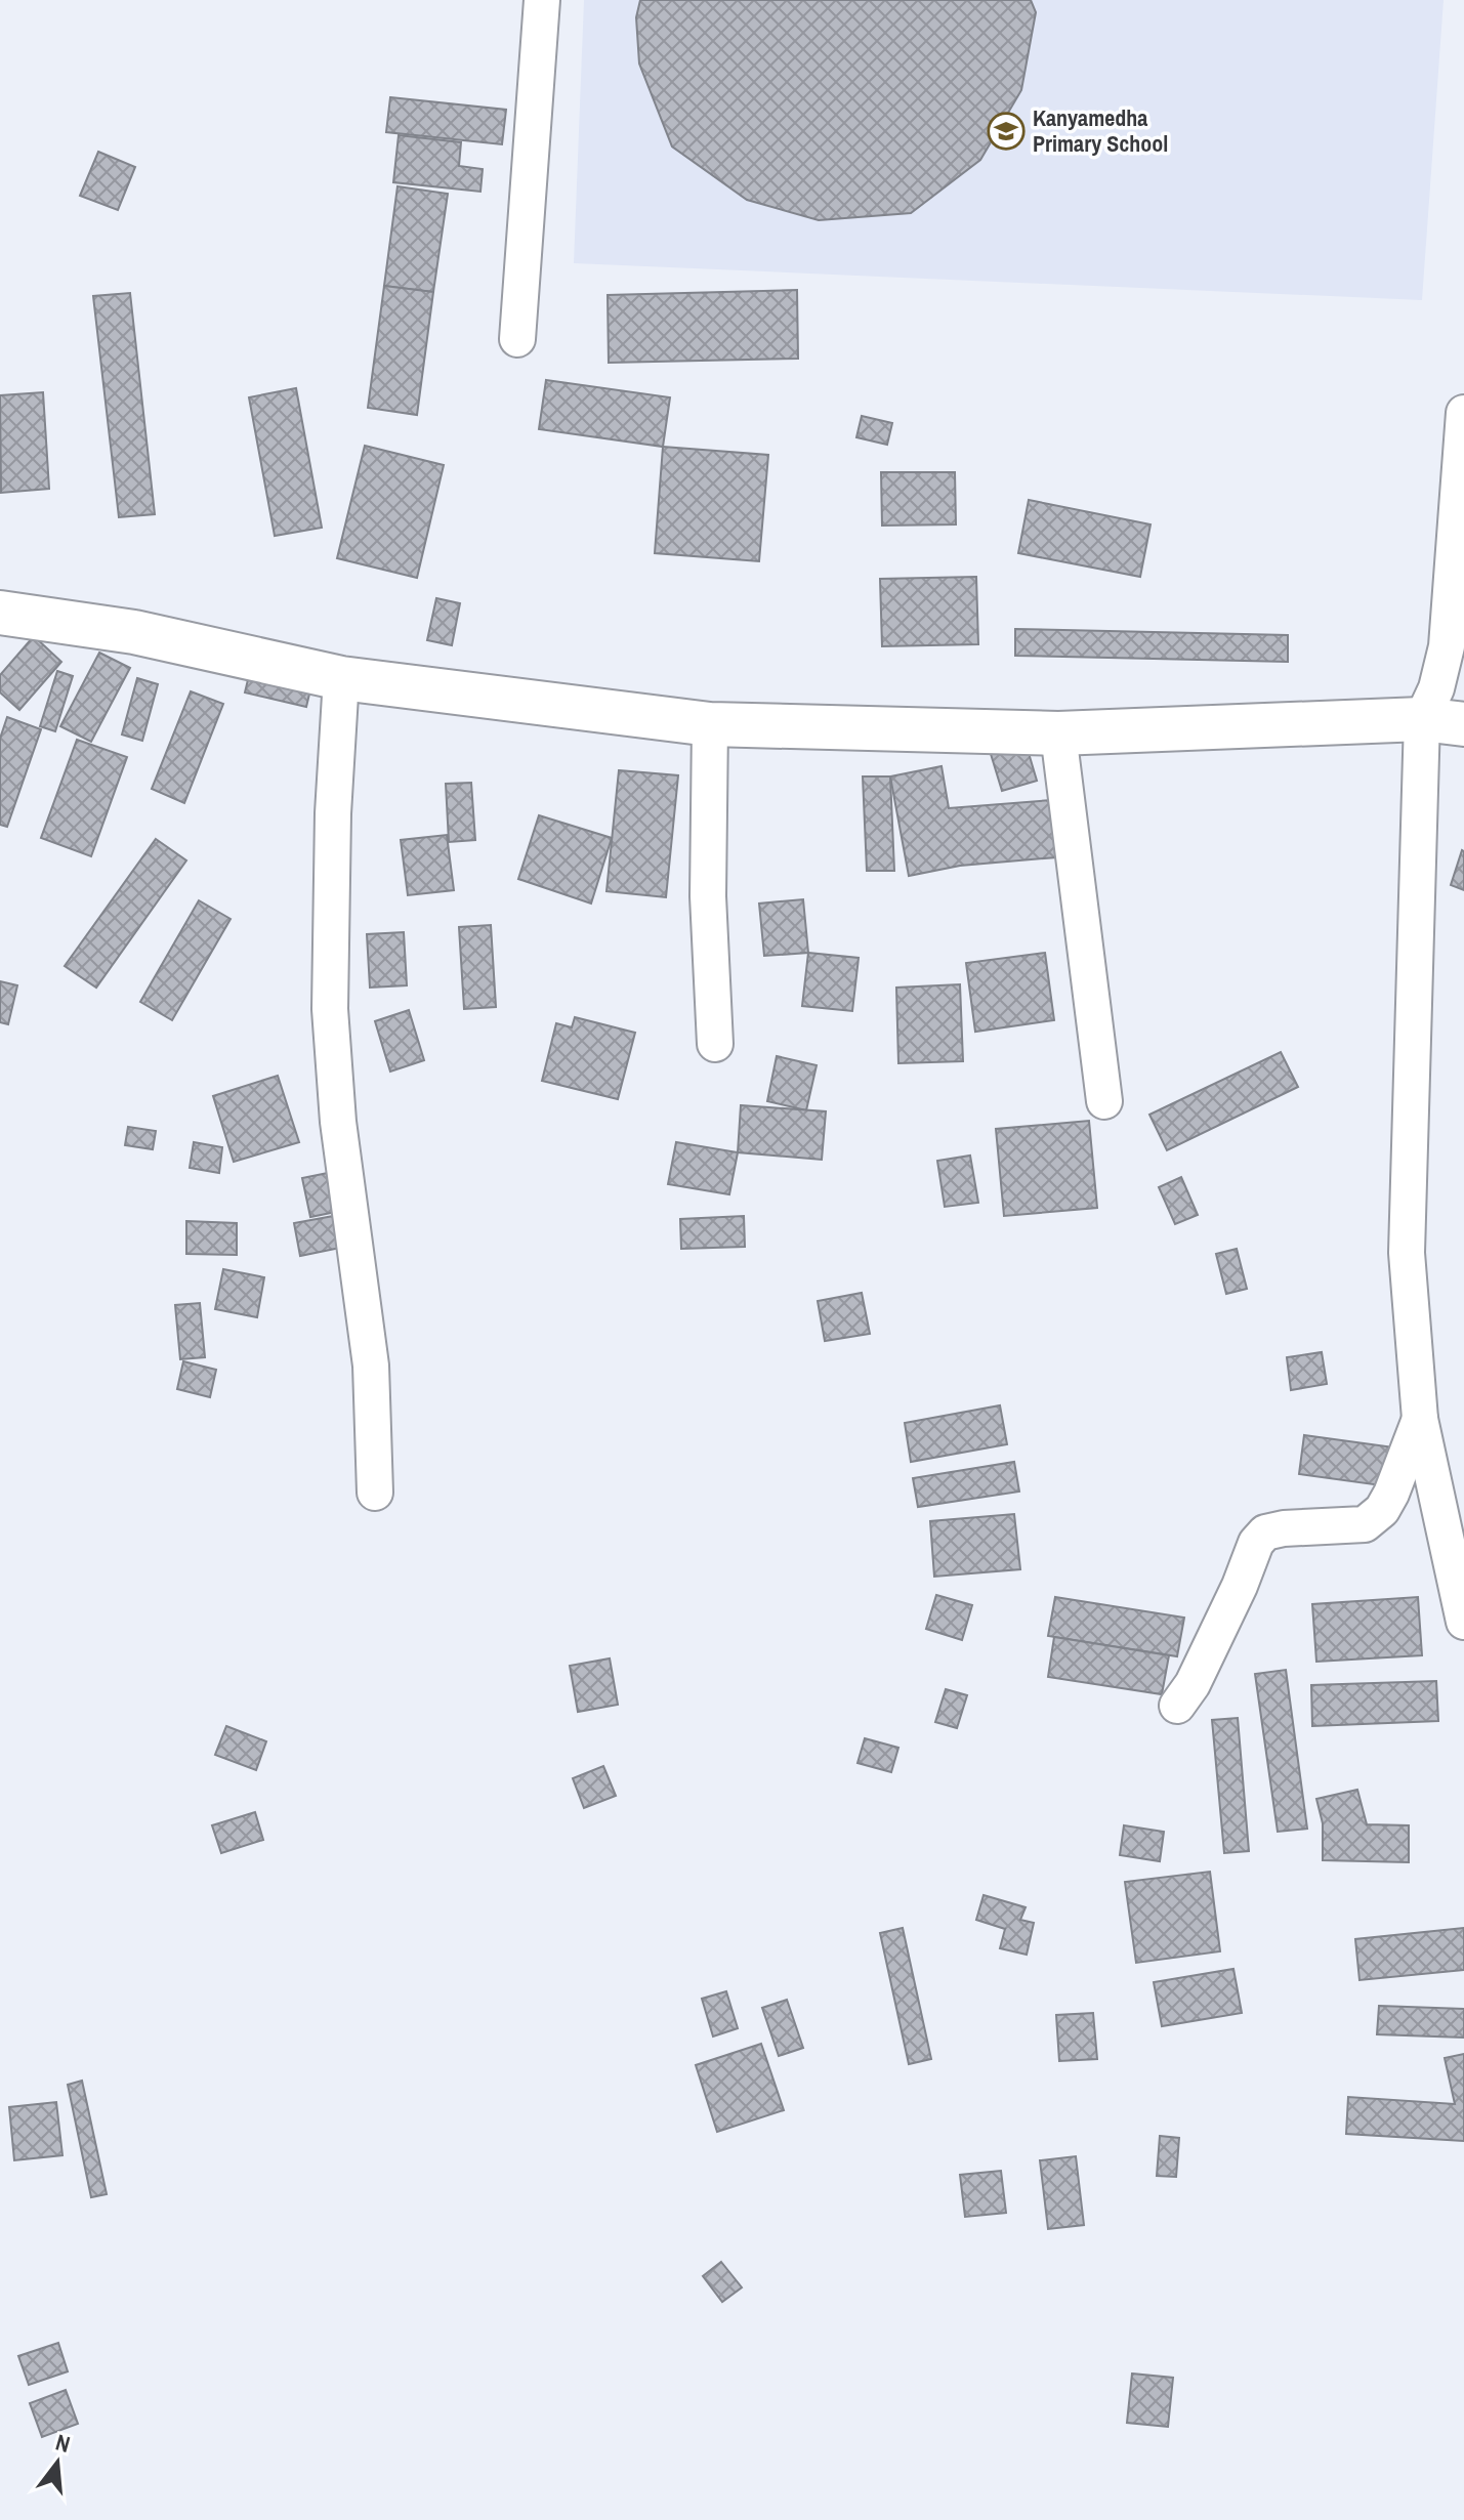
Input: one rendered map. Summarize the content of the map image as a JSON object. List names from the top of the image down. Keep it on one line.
{"places":{"school or university":["Kanyamedha Primary School"]},"north":"top"}
